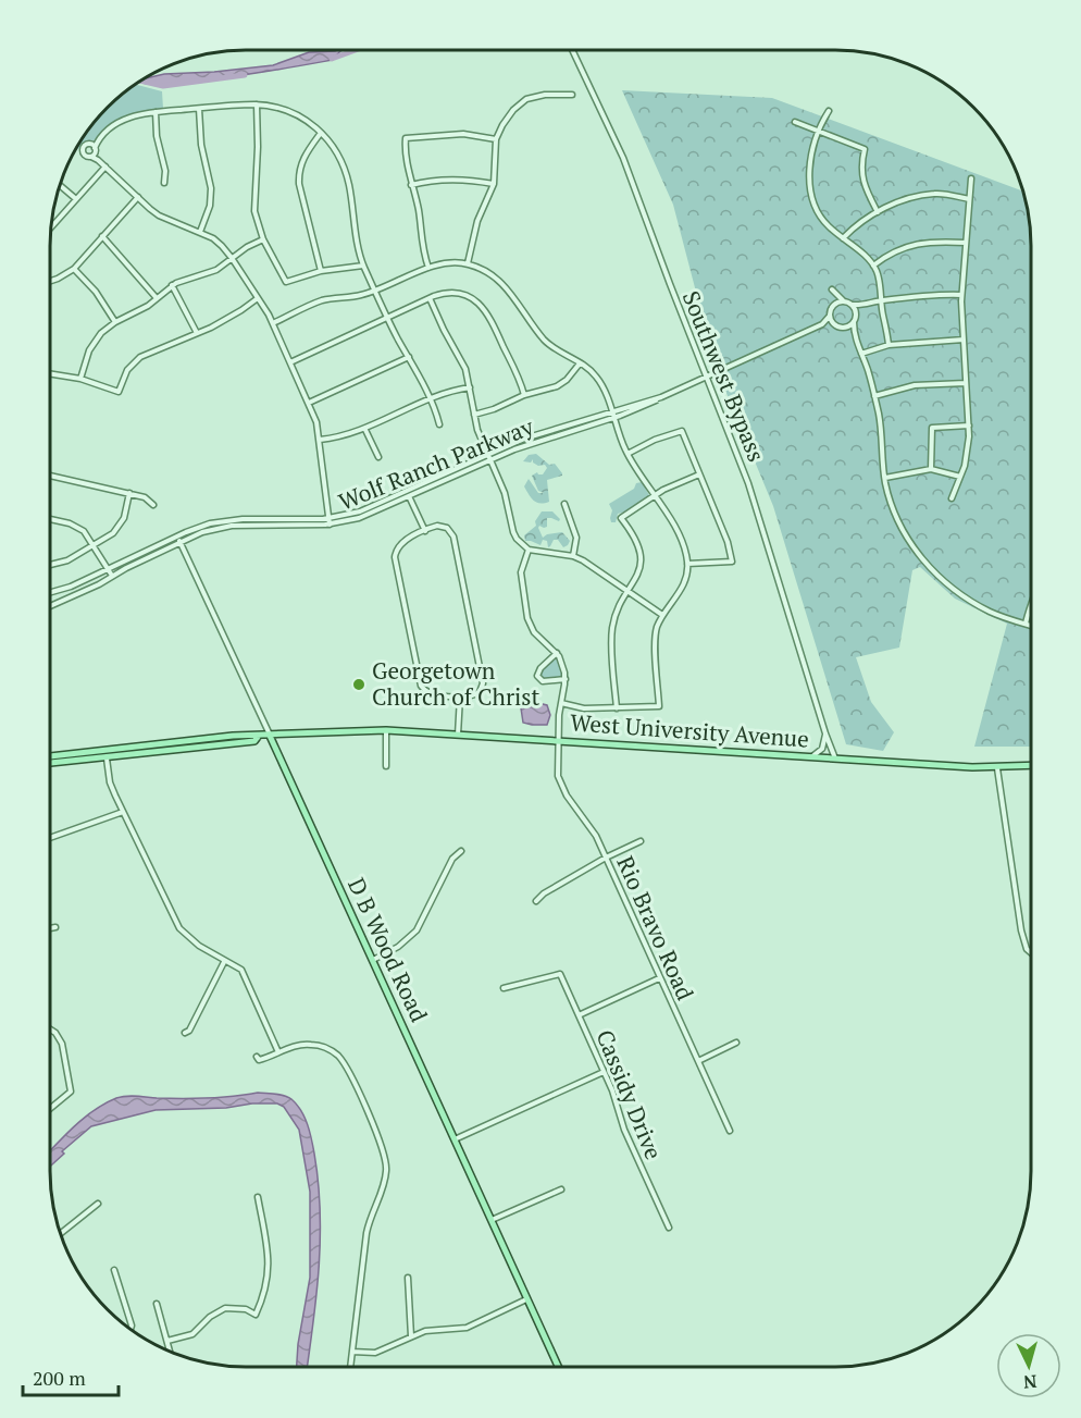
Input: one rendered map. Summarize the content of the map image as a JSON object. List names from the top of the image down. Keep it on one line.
{"streets":{"main road":["West University Avenue","D B Wood Road"],"street":["Southwest Bypass","Wolf Ranch Parkway","Rio Bravo Road","Cassidy Drive"]},"crossings":[["Southwest Bypass","Wolf Ranch Parkway"],["Southwest Bypass","West University Avenue"],["Wolf Ranch Parkway","D B Wood Road"],["West University Avenue","Rio Bravo Road"],["West University Avenue","D B Wood Road"]],"places":["Georgetown Church of Christ"],"scale_bar":"200 m","north":"bottom"}
